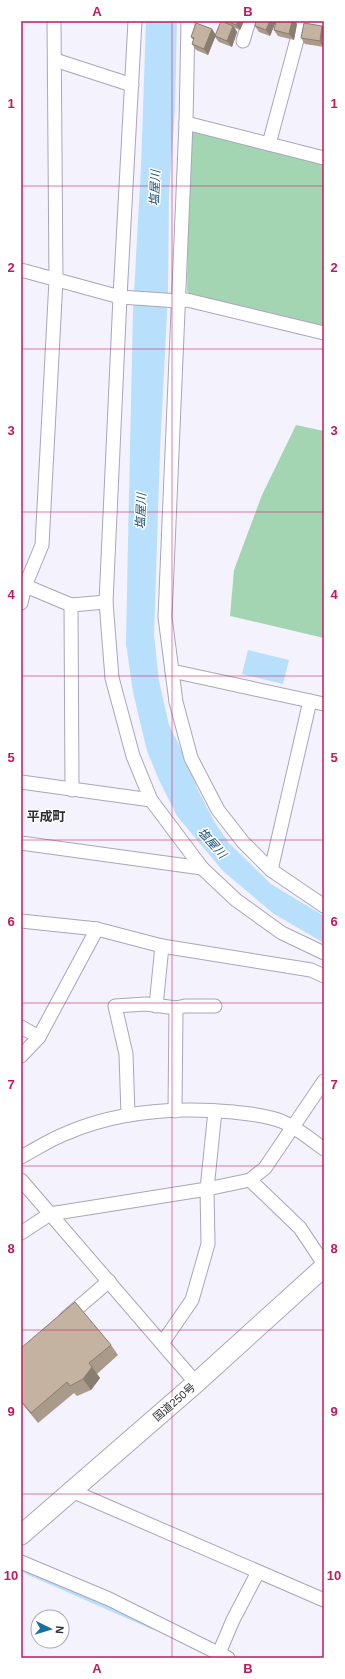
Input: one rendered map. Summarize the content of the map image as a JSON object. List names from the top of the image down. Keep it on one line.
{"streets":{"highway":["国道250号"]},"districts":["平成町"],"water":["塩屋川"],"north":"right","grid":{"columns":["A","B"],"rows":["1","2","3","4","5","6","7","8","9","10"]}}
